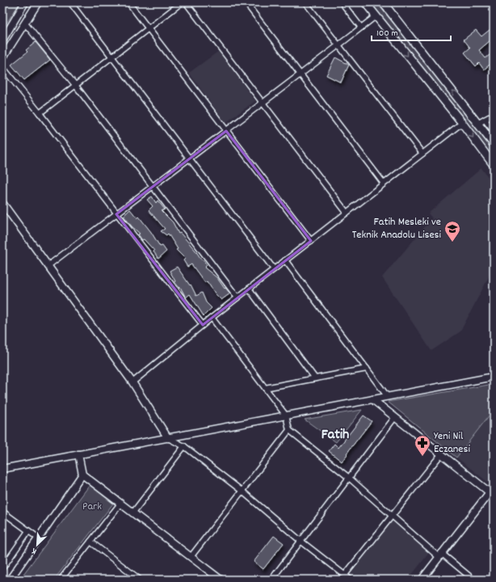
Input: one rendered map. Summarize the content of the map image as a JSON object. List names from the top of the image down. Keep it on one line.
{"districts":["Fatih"],"parks":["Park"],"places":{"school or university":["Fatih Mesleki ve Teknik Anadolu Lisesi"],"pharmacy":["Yeni Nil Eczanesi"]},"scale_bar":"100 m","north":"bottom left"}
